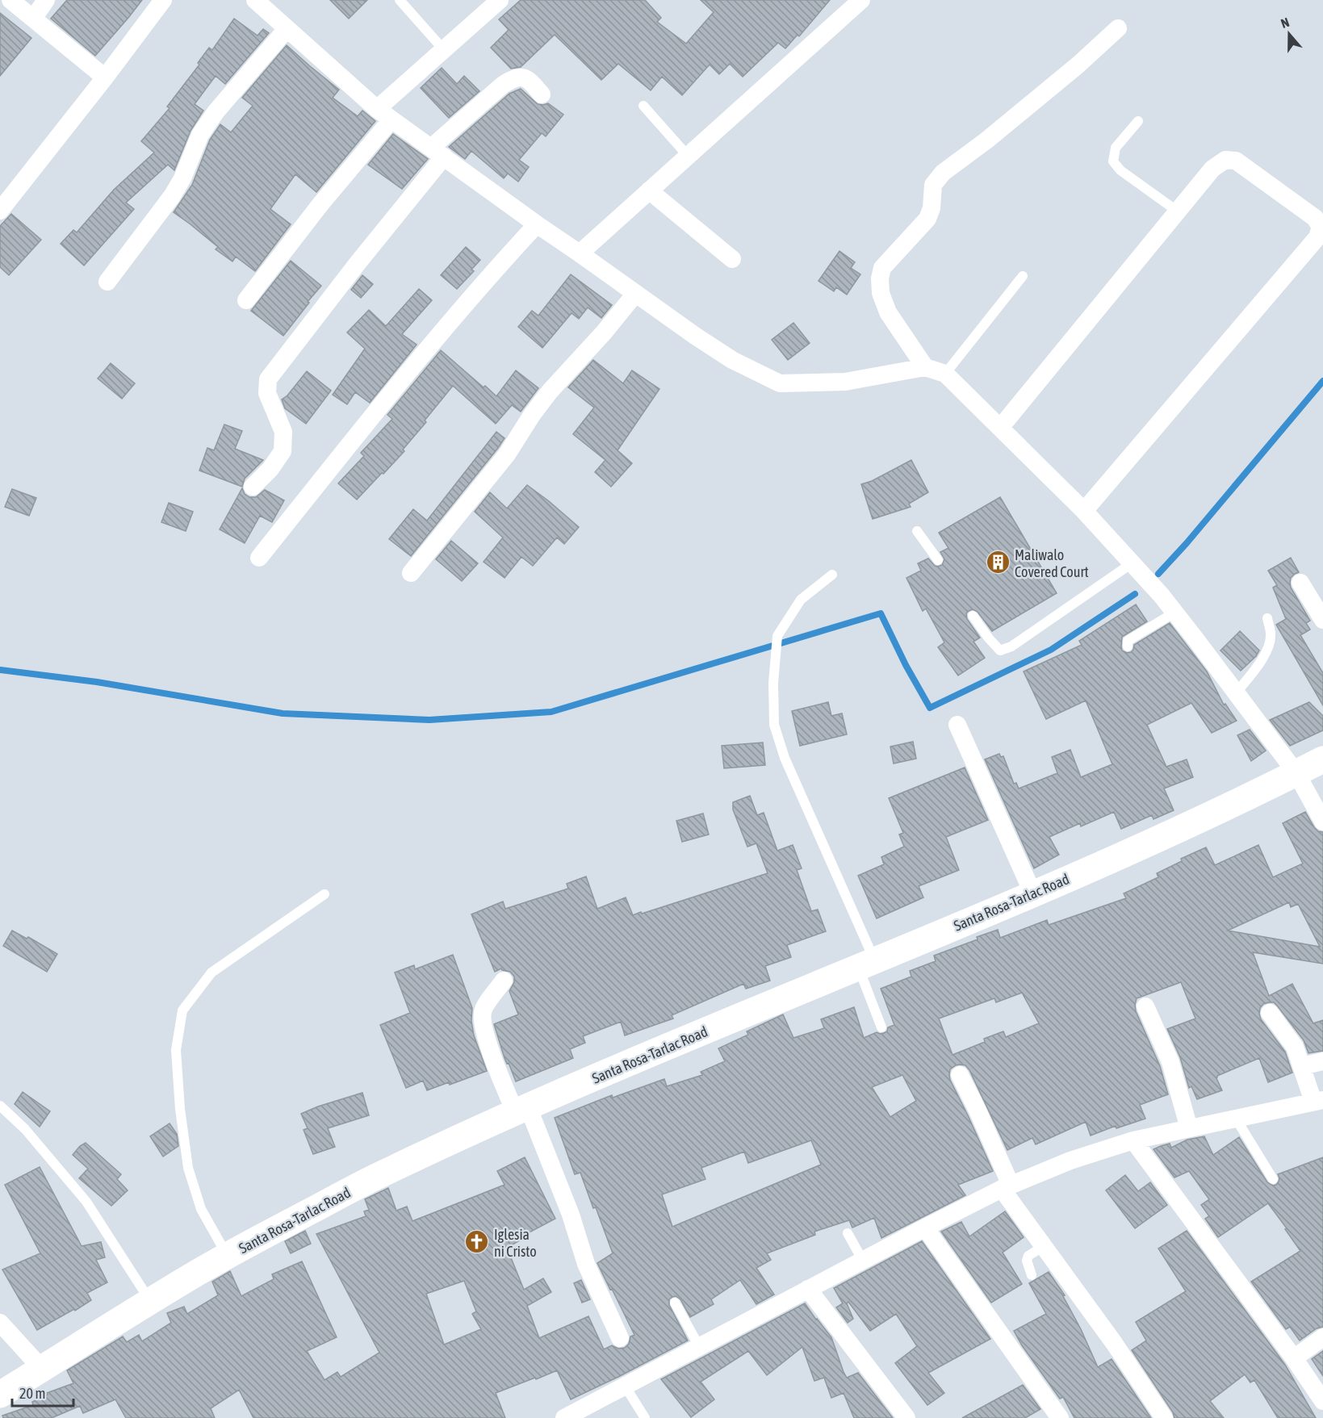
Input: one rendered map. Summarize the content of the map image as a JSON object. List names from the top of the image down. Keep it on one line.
{"streets":{"highway":["Santa Rosa-Tarlac Road"]},"places":{"building":["Maliwalo Covered Court"],"church":["Iglesia ni Cristo"]},"scale_bar":"20 m","north":"top"}
